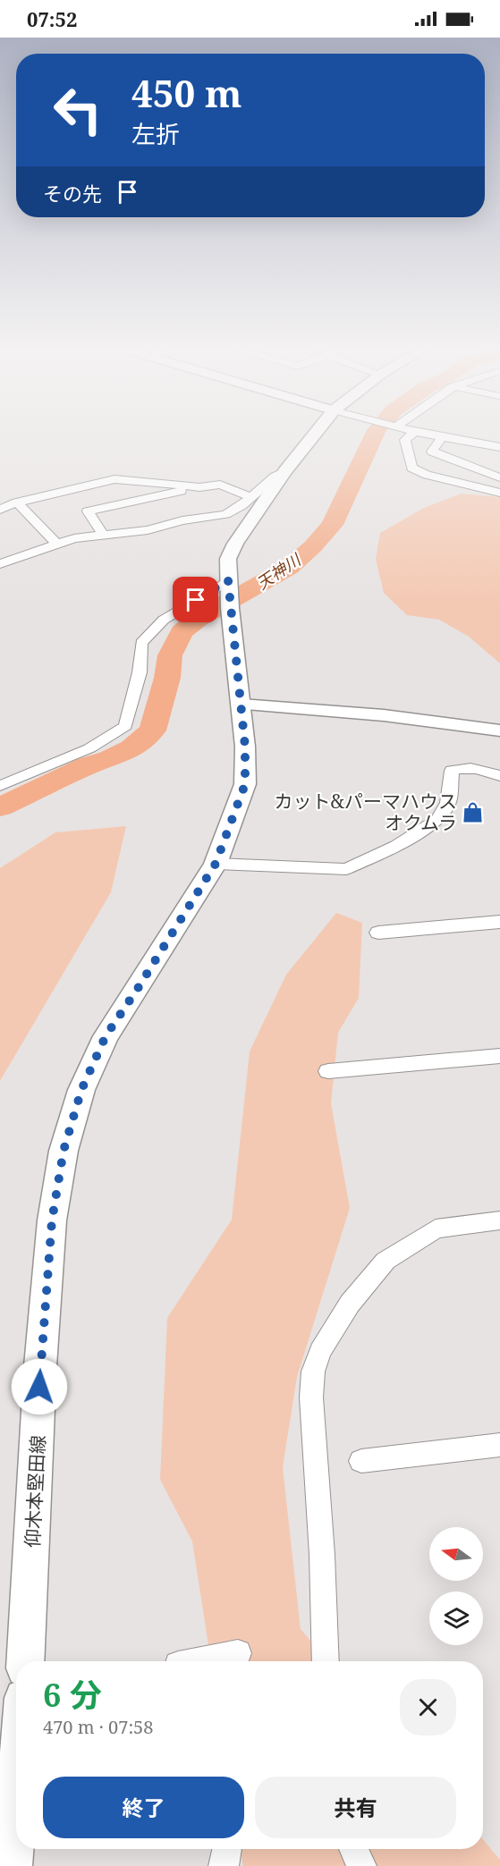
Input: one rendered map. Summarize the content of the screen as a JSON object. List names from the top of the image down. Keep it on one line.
{"streets":{"main road":["仰木本堅田線"]},"water":["天神川"],"places":{"shop":["カット&パーマハウス オクムラ"]},"north":"left","page":{"status":"07:52","turn":["450 m","左折"],"then":"その先","heading":["6 分","470 m · 07:58"],"buttons":["終了","共有"]}}
